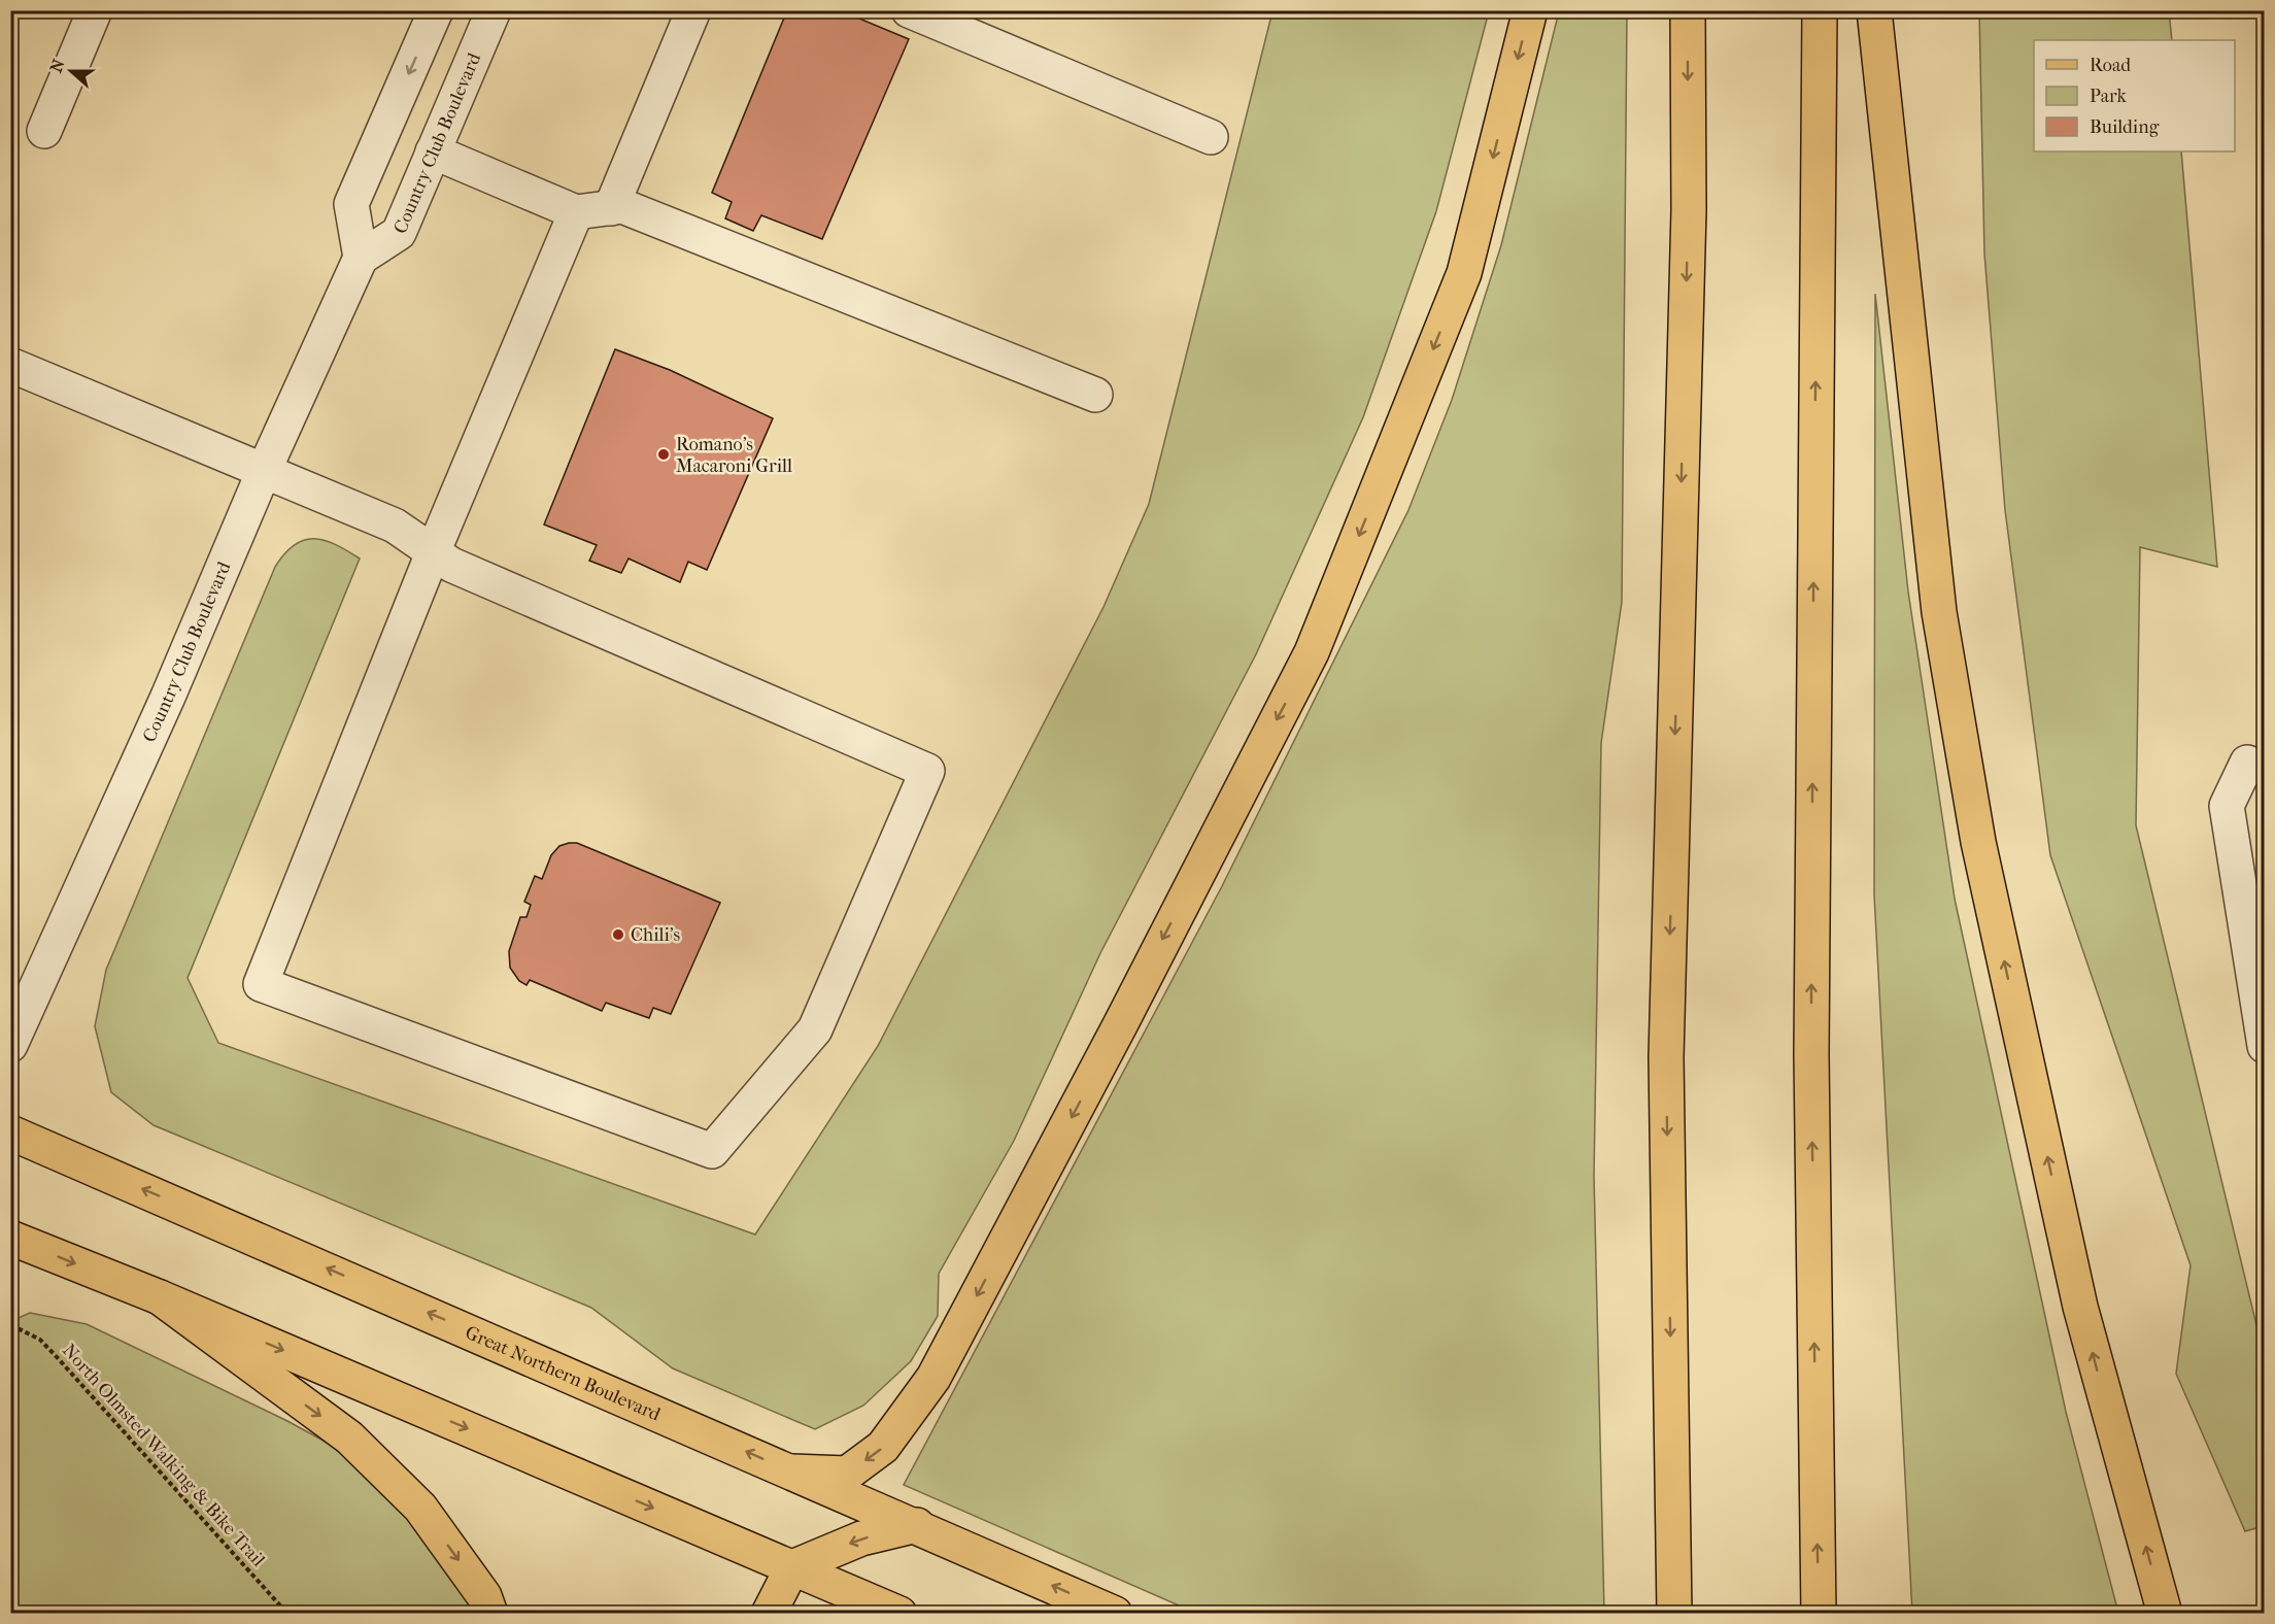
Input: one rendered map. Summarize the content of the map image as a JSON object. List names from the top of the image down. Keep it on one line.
{"streets":{"main road":["Great Northern Boulevard"],"street":["Country Club Boulevard"],"path":["North Olmsted Walking & Bike Trail"]},"places":["Romano's Macaroni Grill","Chili's"],"legend":["Road","Park","Building"],"north":"left"}
